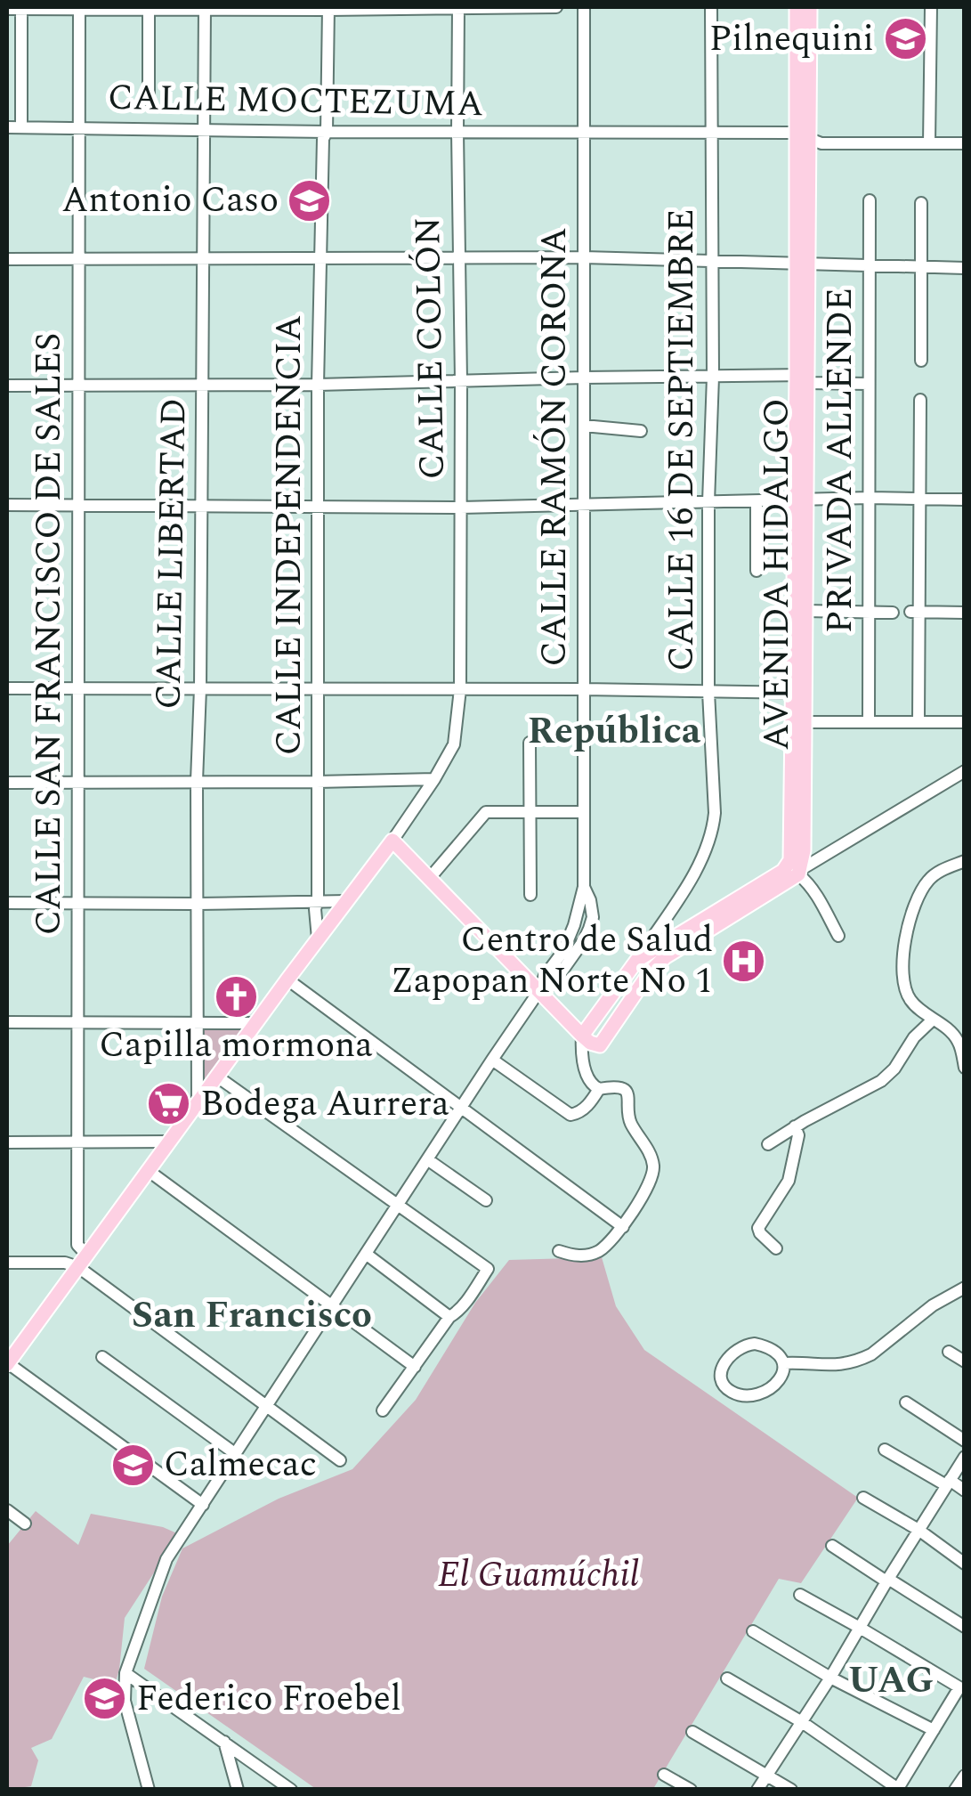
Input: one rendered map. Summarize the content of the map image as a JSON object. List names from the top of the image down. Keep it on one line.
{"streets":{"main road":["AVENIDA HIDALGO"],"street":["CALLE MOCTEZUMA","CALLE COLÓN","CALLE 16 DE SEPTIEMBRE","CALLE RAMÓN CORONA","PRIVADA ALLENDE","CALLE INDEPENDENCIA","CALLE LIBERTAD","CALLE SAN FRANCISCO DE SALES"]},"crossings":[["CALLE MOCTEZUMA","CALLE COLÓN"],["CALLE MOCTEZUMA","CALLE 16 DE SEPTIEMBRE"],["CALLE MOCTEZUMA","CALLE RAMÓN CORONA"],["CALLE MOCTEZUMA","CALLE INDEPENDENCIA"],["CALLE MOCTEZUMA","CALLE LIBERTAD"],["CALLE MOCTEZUMA","AVENIDA HIDALGO"],["CALLE MOCTEZUMA","CALLE SAN FRANCISCO DE SALES"],["CALLE 16 DE SEPTIEMBRE","AVENIDA HIDALGO"]],"districts":["República","San Francisco","UAG"],"parks":["El Guamúchil"],"places":{"school or university":["Pilnequini","Antonio Caso","Calmecac","Federico Froebel"],"hospital":["Centro de Salud Zapopan Norte No 1"],"church":["Capilla mormona"],"supermarket":["Bodega Aurrera"]}}
